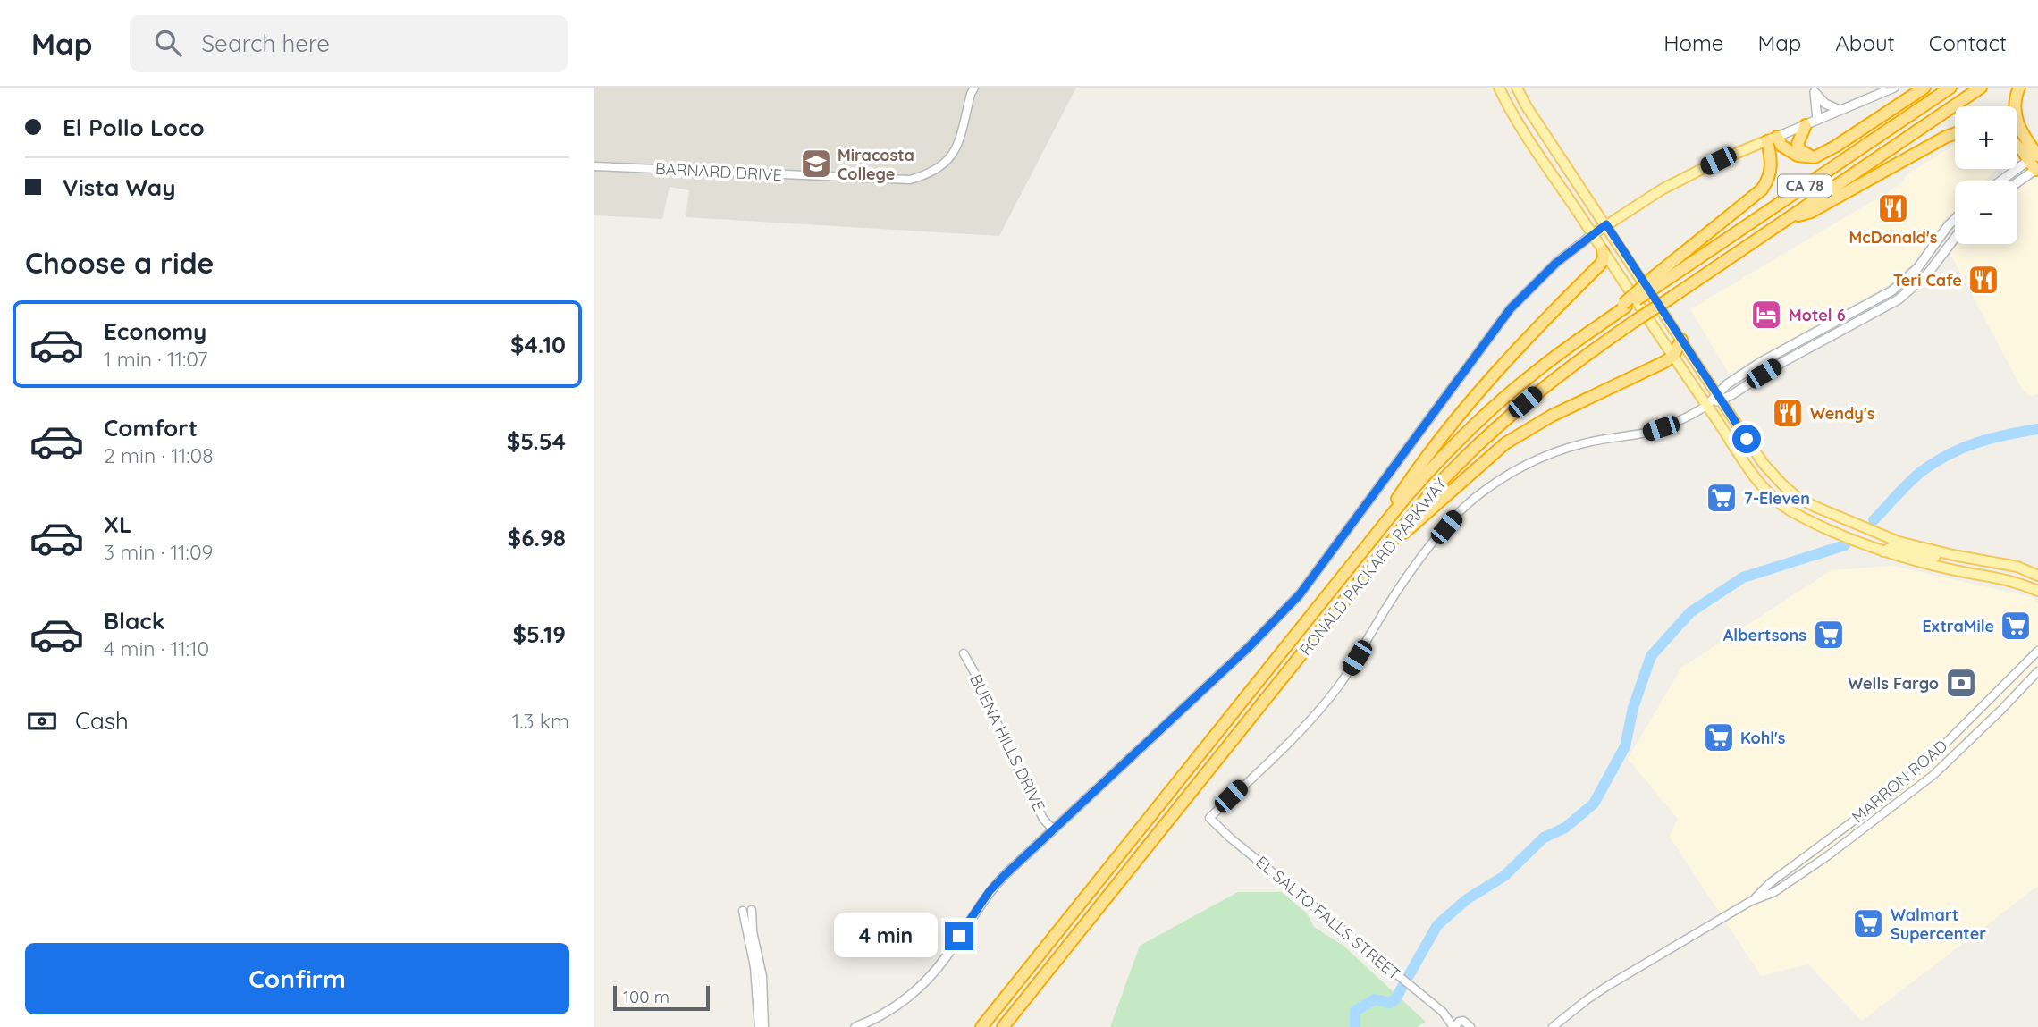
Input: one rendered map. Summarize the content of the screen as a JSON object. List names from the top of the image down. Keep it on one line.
{"streets":{"highway":["CA 78","RONALD PACKARD PARKWAY"],"street":["BARNARD DRIVE","BUENA HILLS DRIVE","MARRON ROAD","EL SALTO FALLS STREET"]},"places":{"school or university":["Miracosta College"],"restaurant":["McDonald's","Teri Cafe","Wendy's"],"hotel":["Motel 6"],"supermarket":["7-Eleven","ExtraMile","Albertsons","Kohl's","Walmart Supercenter"],"bank":["Wells Fargo"]},"scale_bar":"100 m","page":{"header":"Map","search":"Search here","nav":["Home","Map","About","Contact"],"banner":["El Pollo Loco","Vista Way"],"map_buttons":["+","−"],"heading":"Choose a ride","list":[{"name":"Economy","note":"1 min · 11:07","value":"$4.10"},{"name":"Comfort","note":"2 min · 11:08","value":"$5.54"},{"name":"XL","note":"3 min · 11:09","value":"$6.98"},{"name":"Black","note":"4 min · 11:10","value":"$5.19"}],"pay":["Cash","1.3 km"],"bubble":"4 min","buttons":"Confirm","scale":"100 m"}}
